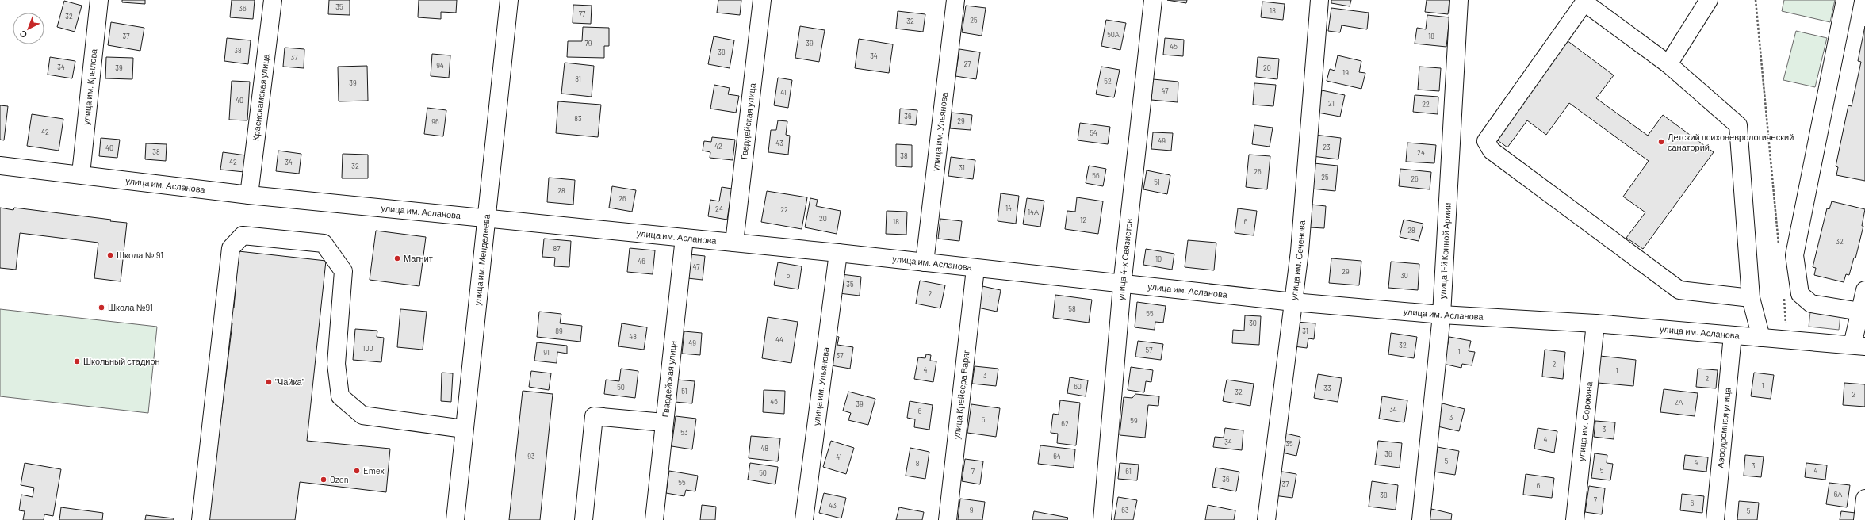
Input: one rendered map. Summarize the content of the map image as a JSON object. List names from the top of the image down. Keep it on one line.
{"streets":{"street":["улица им. Крылова","Краснокамская улица","Гвардейская улица","улица им. Ульянова","улица им. Асланова","улица 1-й Конной Армии","улица им. Менделеева","улица 4-х Связистов","улица им. Сеченова","улица Крейсера Варяг","улица им. Сорокина","Аэродромная улица"]},"crossings":[["улица им. Крылова","улица им. Асланова"],["Краснокамская улица","улица им. Асланова"],["Гвардейская улица","улица им. Асланова"],["улица им. Ульянова","улица им. Асланова"],["улица им. Асланова","улица 1-й Конной Армии"],["улица им. Асланова","улица им. Менделеева"],["улица им. Асланова","улица 4-х Связистов"],["улица им. Асланова","улица им. Сеченова"],["улица им. Асланова","улица Крейсера Варяг"],["улица им. Асланова","улица им. Сорокина"],["улица им. Асланова","Аэродромная улица"]],"places":["Детский психоневрологический санаторий","Школа № 91","Магнит","Школа №91","Школьный стадион","\"Чайка\"","Emex","Ozon"],"house_numbers":["35","36","18","77","32","25","32","50А","37","18","79","39","45","38","38","34","37","27","94","34","39","20","19","81","52","39","47","41","40","21","22","36","83","29","96","42","54","49","43","42","23","40","38","24","38","42","34","32","31","26","56","25","26","51","28","26","14","24","22","14А","20","12","18","6","28","32","87","10","46","47","29","5","30","35","2","1","58","55","30","89","31","48","44","49","32","100","57","1","91","37","2","4","1","3","2","1","60","50","33","51","32","2","46","2А","39","34","6","3","5","59","62","3","53","4","34","35","48","36","93","64","41","5","4","8","3","5","4","7","61","50","36","55","37","6","6А","38","7","6","43","9","63","5"],"north":"bottom left"}
